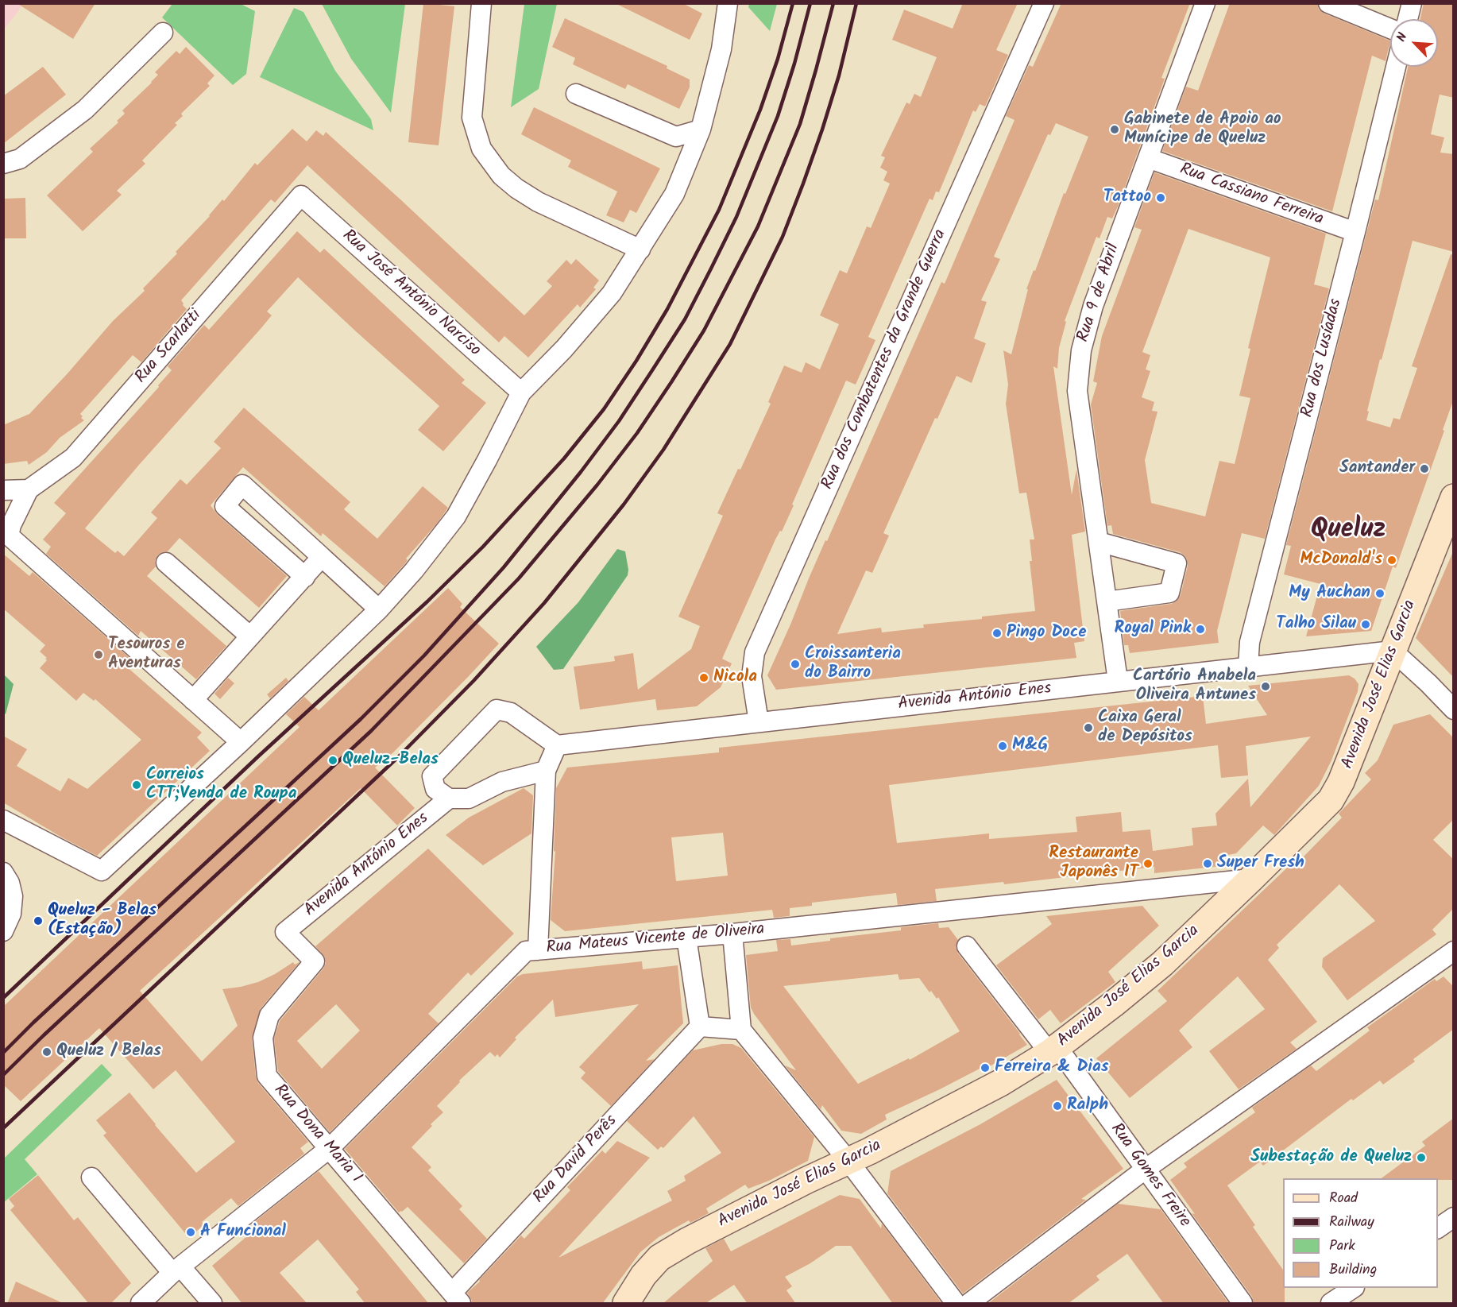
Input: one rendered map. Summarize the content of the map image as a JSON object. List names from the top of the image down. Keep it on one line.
{"streets":{"street":["Rua Cassiano Ferreira","Rua 9 de Abril","Rua José António Narciso","Rua Scarlatti","Rua dos Lusíadas","Rua dos Combatentes da Grande Guerra","Avenida José Elias Garcia","Avenida António Enes","Rua Mateus Vicente de Oliveira","Rua Dona Maria I","Rua David Perês","Rua Gomes Freire"]},"crossings":[["Rua Cassiano Ferreira","Rua 9 de Abril"],["Rua Cassiano Ferreira","Rua dos Lusíadas"],["Rua 9 de Abril","Avenida António Enes"],["Rua José António Narciso","Rua Scarlatti"],["Rua dos Lusíadas","Avenida António Enes"],["Rua dos Combatentes da Grande Guerra","Avenida António Enes"],["Avenida José Elias Garcia","Avenida António Enes"],["Avenida José Elias Garcia","Rua Mateus Vicente de Oliveira"],["Avenida José Elias Garcia","Rua Gomes Freire"],["Avenida António Enes","Rua Dona Maria I"],["Rua Mateus Vicente de Oliveira","Rua Dona Maria I"],["Rua Dona Maria I","Rua David Perês"]],"districts":["Queluz"],"places":["Gabinete de Apoio ao Munícipe de Queluz","Tattoo","Santander","McDonald's","My Auchan","Talho Silau","Royal Pink","Pingo Doce","Tesouros e Aventuras","Croissanteria do Bairro","Nicola","Cartório Anabela Oliveira Antunes","Caixa Geral de Depósitos","M&G","Queluz-Belas","Correios CTT;Venda de Roupa","Restaurante Japonês IT","Super Fresh","Queluz - Belas (Estação)","Queluz / Belas","Ferreira & Dias","Ralph","Subestação de Queluz","A Funcional"],"legend":["Road","Railway","Park","Building"],"north":"top left"}
